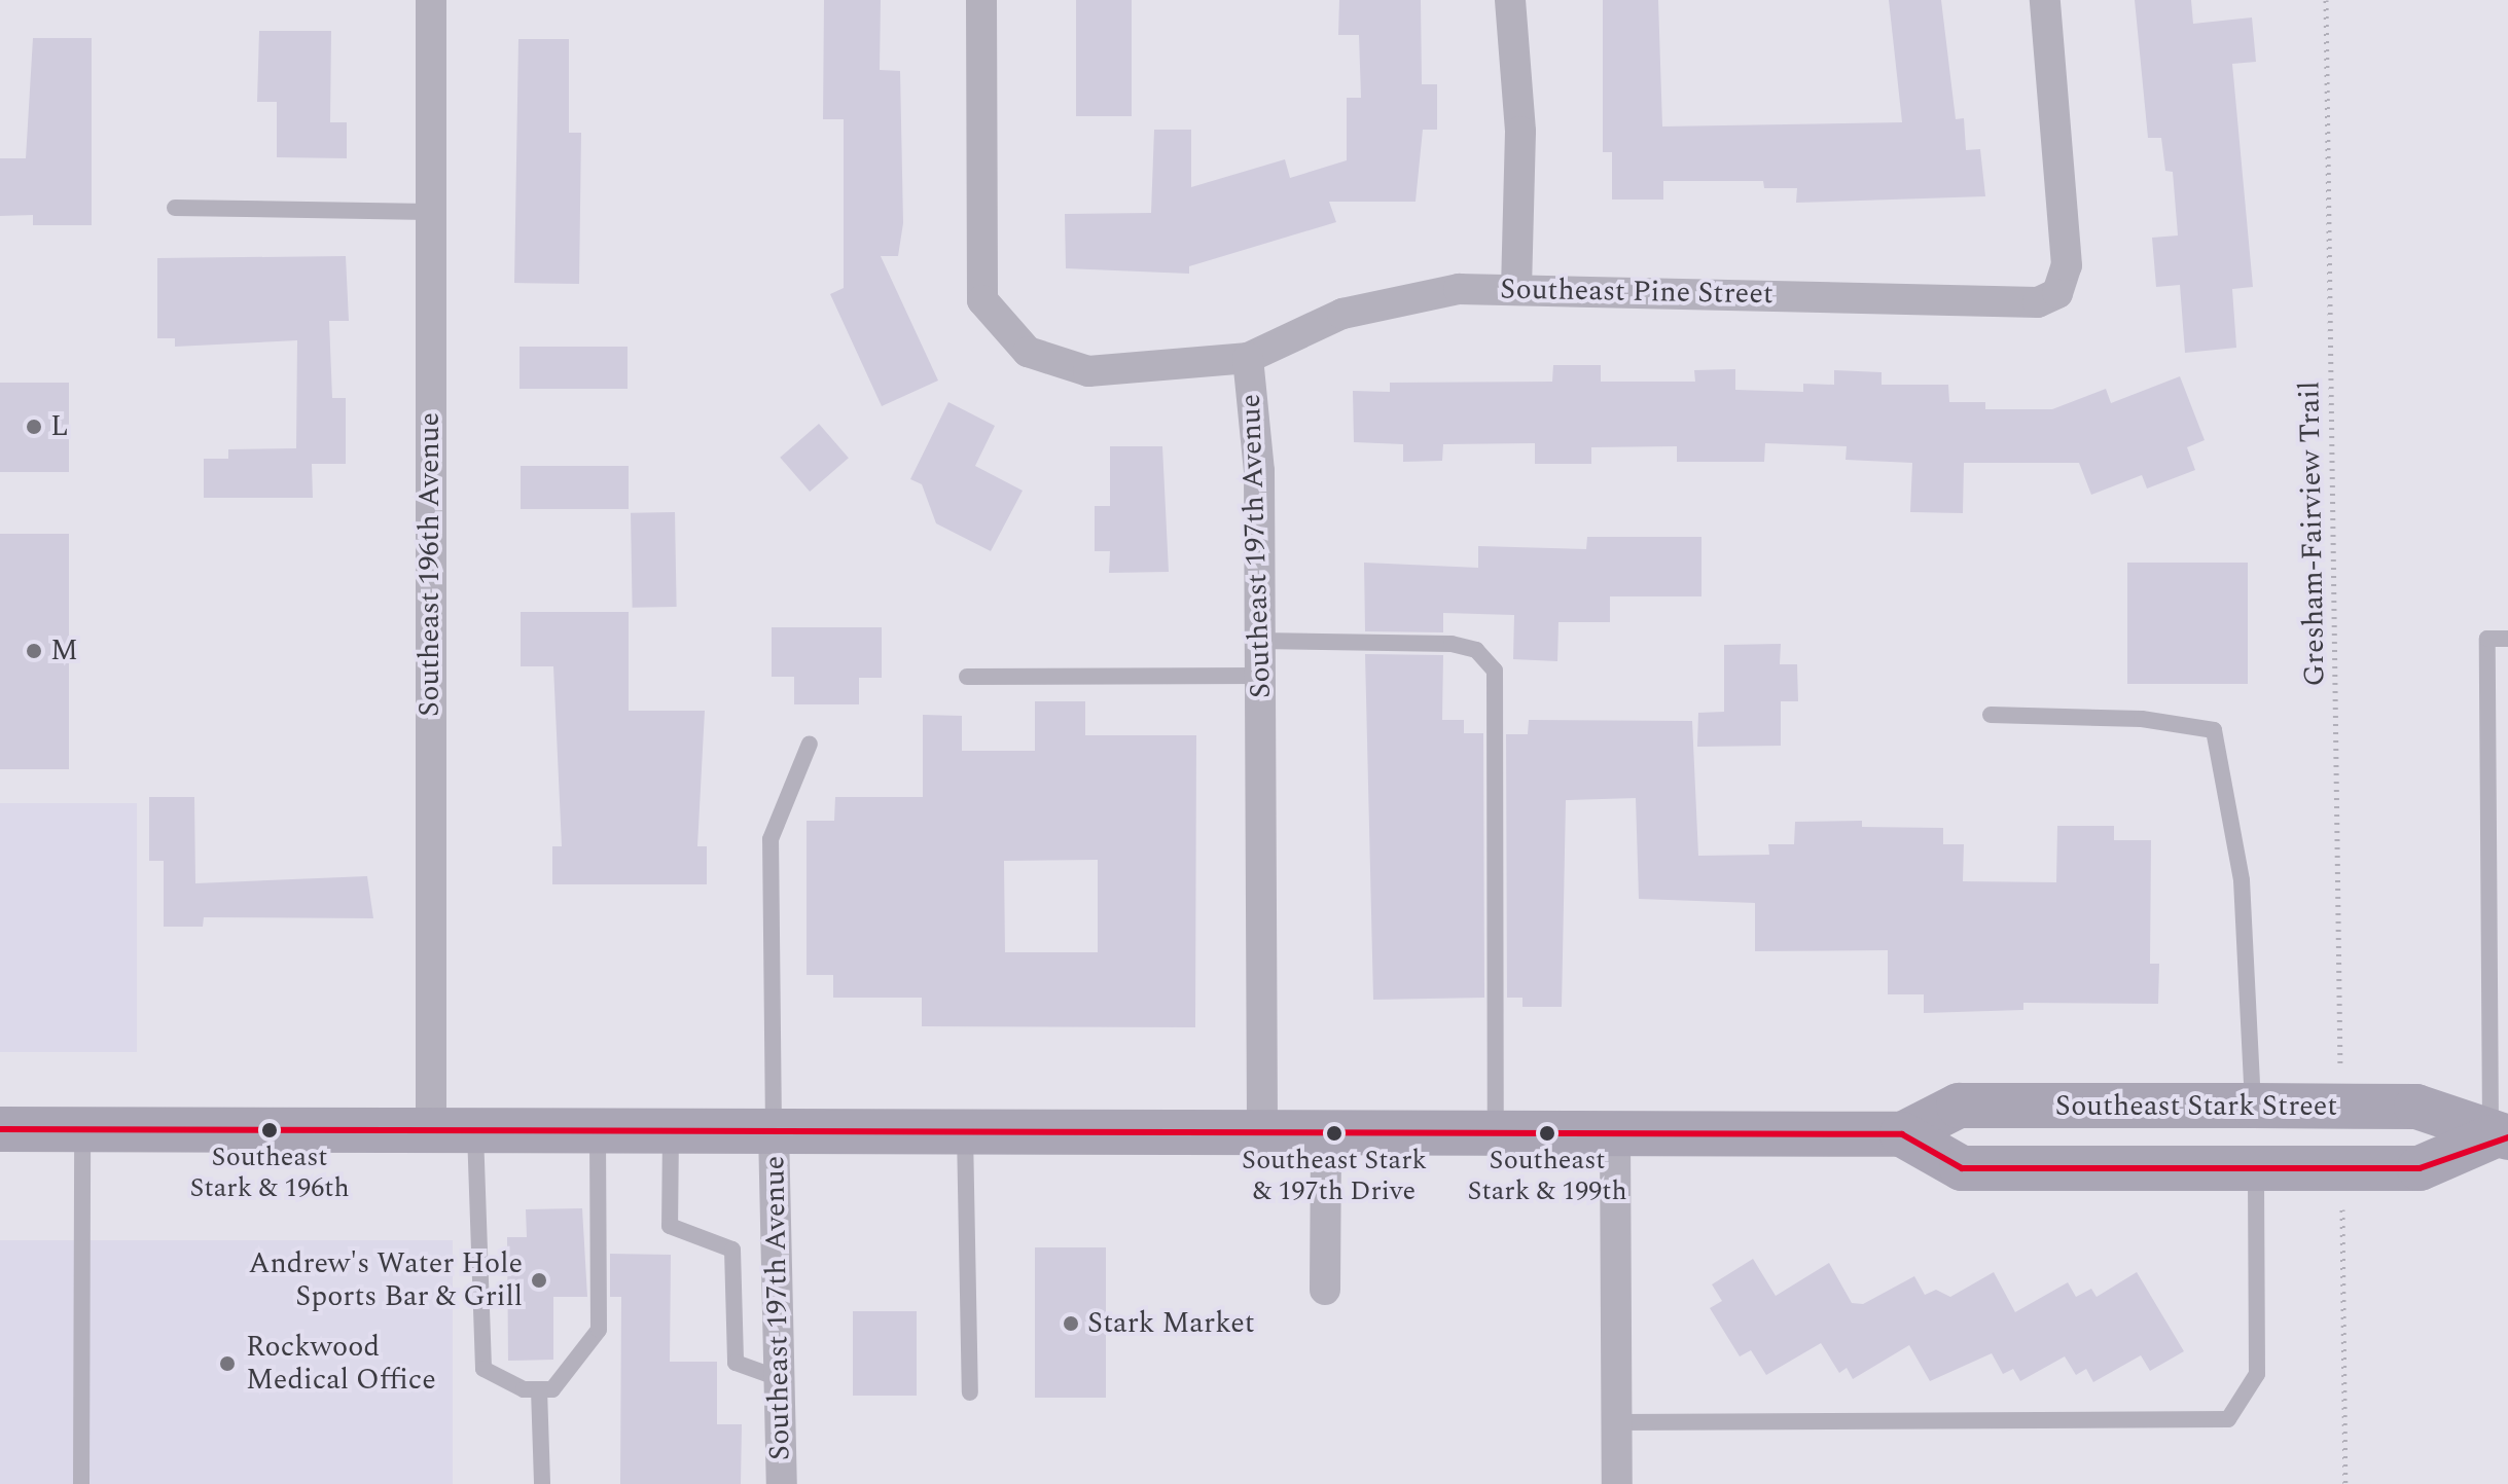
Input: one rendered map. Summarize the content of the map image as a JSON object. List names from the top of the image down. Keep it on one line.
{"streets":{"main road":["Southeast Stark Street"],"street":["Southeast Pine Street","Southeast 197th Avenue","Southeast 196th Avenue"],"path":["Gresham-Fairview Trail"]},"crossings":[["Southeast Pine Street","Southeast 197th Avenue"],["Southeast 197th Avenue","Southeast Stark Street"],["Southeast 196th Avenue","Southeast Stark Street"]],"places":["L","M","Southeast Stark & 196th","Southeast Stark & 197th Drive","Southeast Stark & 199th","Andrew's Water Hole Sports Bar & Grill","Stark Market","Rockwood Medical Office"]}
